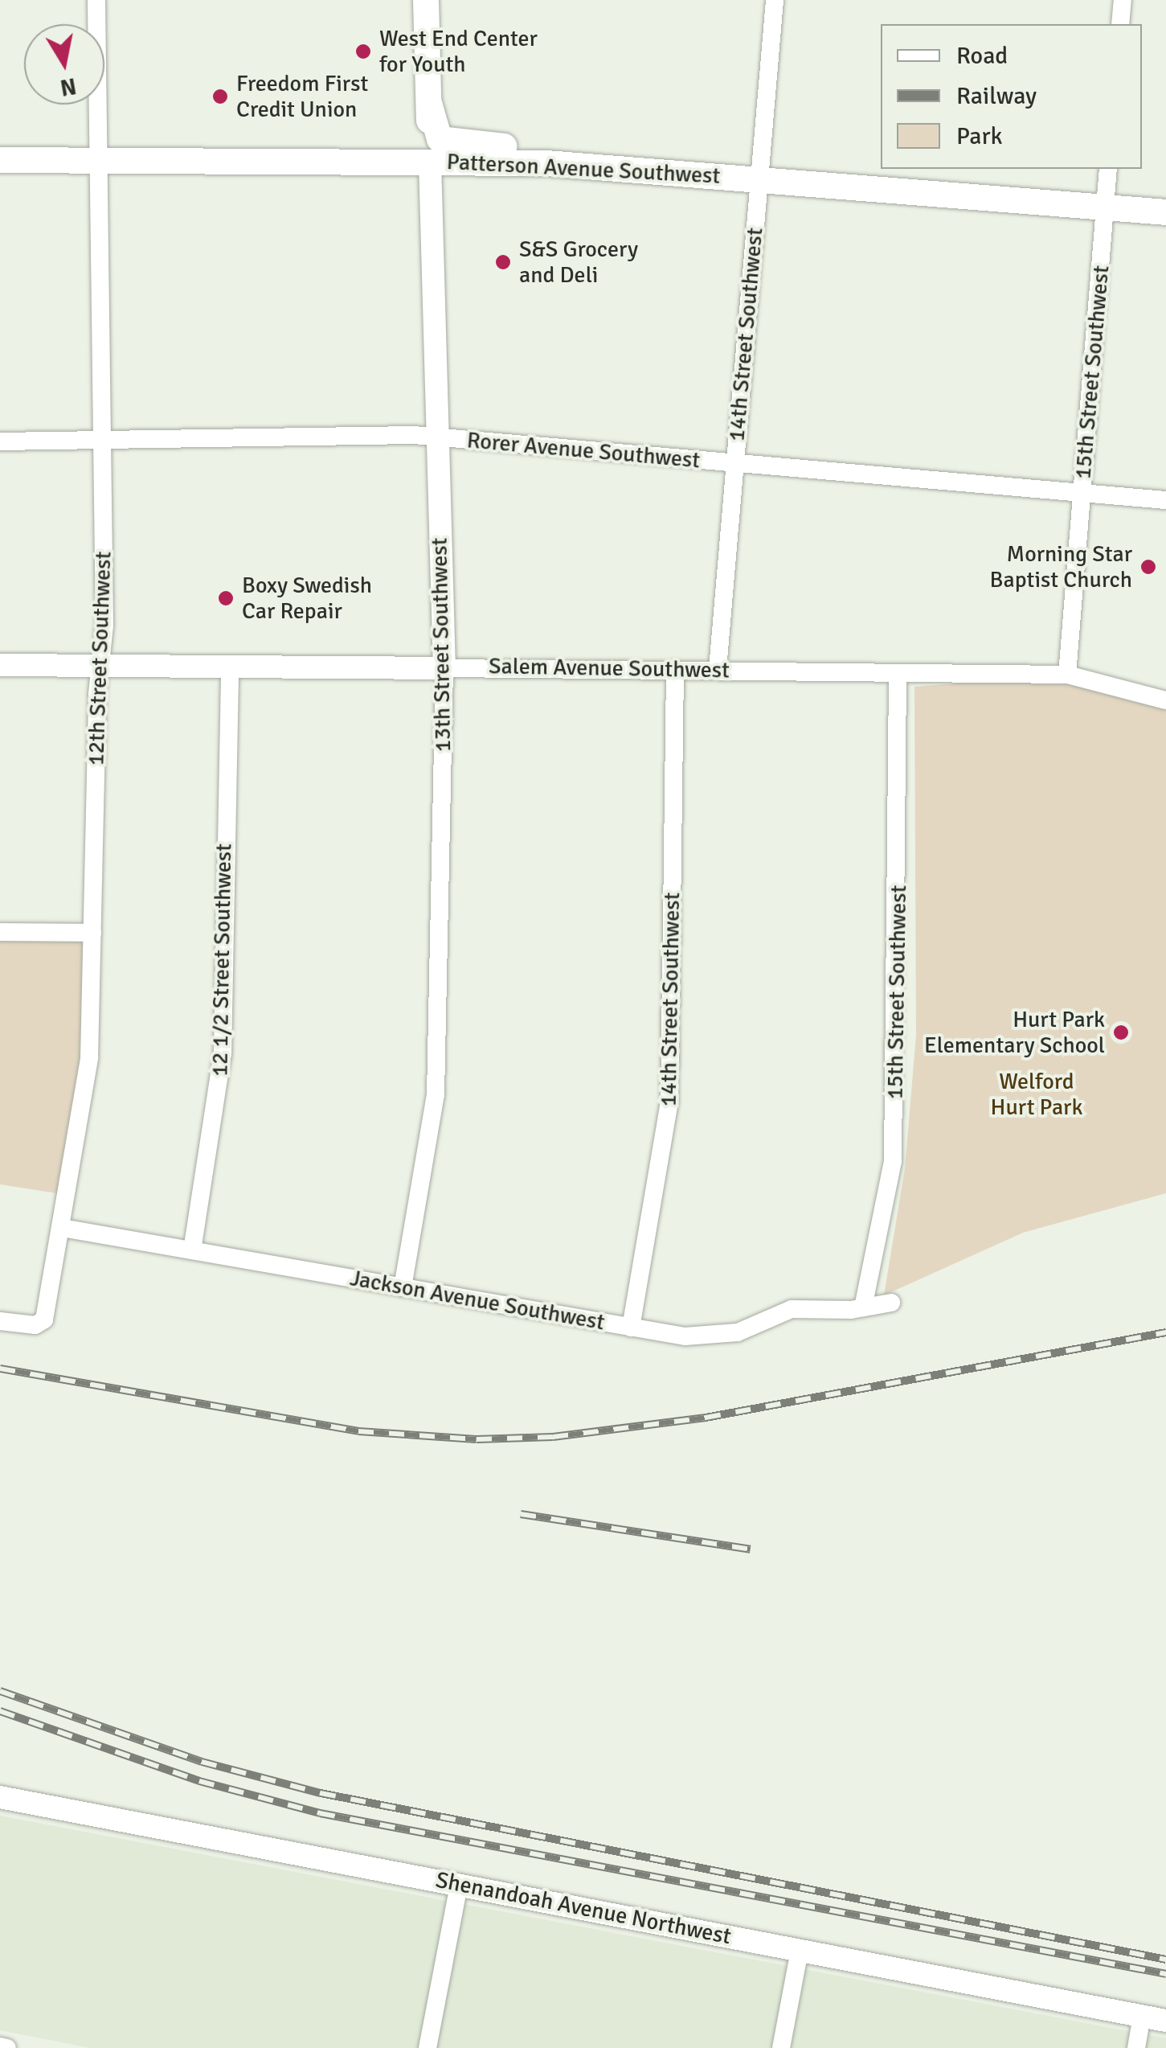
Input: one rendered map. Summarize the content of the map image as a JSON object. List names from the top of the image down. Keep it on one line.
{"streets":{"main road":["Patterson Avenue Southwest","13th Street Southwest"],"street":["14th Street Southwest","15th Street Southwest","Rorer Avenue Southwest","12th Street Southwest","Salem Avenue Southwest","12 1/2 Street Southwest","Jackson Avenue Southwest","Shenandoah Avenue Northwest"]},"crossings":[["Patterson Avenue Southwest","14th Street Southwest"],["Patterson Avenue Southwest","15th Street Southwest"],["Patterson Avenue Southwest","13th Street Southwest"],["Patterson Avenue Southwest","12th Street Southwest"],["14th Street Southwest","Rorer Avenue Southwest"],["14th Street Southwest","Salem Avenue Southwest"],["14th Street Southwest","Jackson Avenue Southwest"],["15th Street Southwest","Rorer Avenue Southwest"],["15th Street Southwest","Salem Avenue Southwest"],["15th Street Southwest","Jackson Avenue Southwest"],["Rorer Avenue Southwest","13th Street Southwest"],["Rorer Avenue Southwest","12th Street Southwest"],["13th Street Southwest","Salem Avenue Southwest"],["13th Street Southwest","Jackson Avenue Southwest"],["12th Street Southwest","Salem Avenue Southwest"],["12th Street Southwest","Jackson Avenue Southwest"],["Salem Avenue Southwest","12 1/2 Street Southwest"],["12 1/2 Street Southwest","Jackson Avenue Southwest"]],"parks":["Welford Hurt Park"],"places":["West End Center for Youth","Freedom First Credit Union","S&S Grocery and Deli","Morning Star Baptist Church","Boxy Swedish Car Repair","Hurt Park Elementary School"],"legend":["Road","Railway","Park"],"north":"bottom"}
